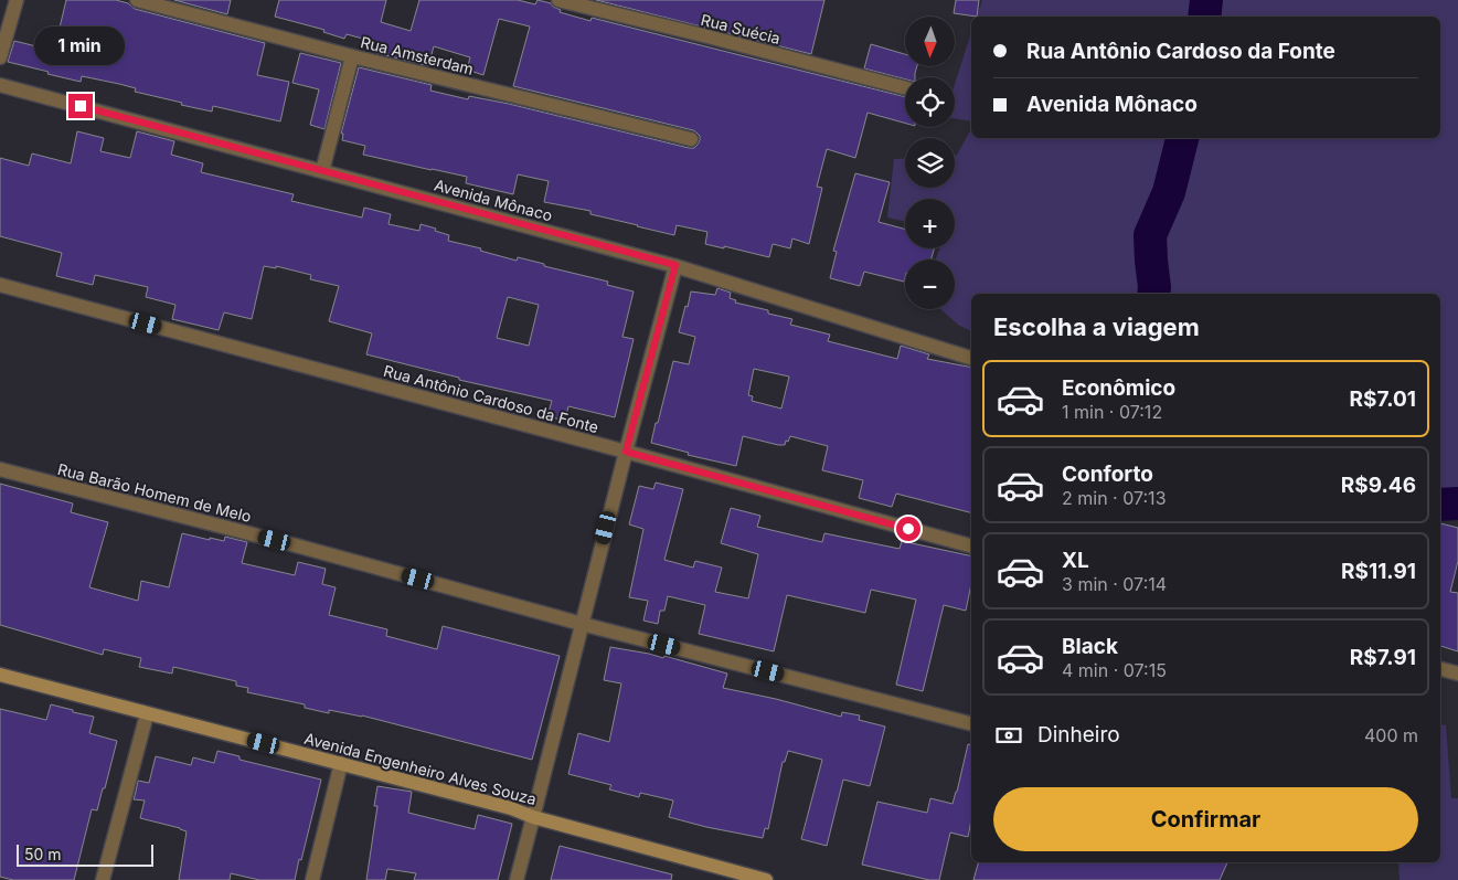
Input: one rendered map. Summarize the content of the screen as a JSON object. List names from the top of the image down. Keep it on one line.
{"streets":{"main road":["Avenida Engenheiro Alves Souza"],"street":["Rua Suécia","Rua Amsterdam","Avenida Mônaco","Rua Antônio Cardoso da Fonte","Rua Barão Homem de Melo"]},"scale_bar":"50 m","north":"bottom","page":{"map_buttons":["+","−"],"banner":["Rua Antônio Cardoso da Fonte","Avenida Mônaco"],"bubble":"1 min","heading":"Escolha a viagem","list":[{"name":"Econômico","note":"1 min · 07:12","value":"R$7.01"},{"name":"Conforto","note":"2 min · 07:13","value":"R$9.46"},{"name":"XL","note":"3 min · 07:14","value":"R$11.91"},{"name":"Black","note":"4 min · 07:15","value":"R$7.91"}],"pay":["Dinheiro","400 m"],"buttons":"Confirmar","scale":"50 m"}}
